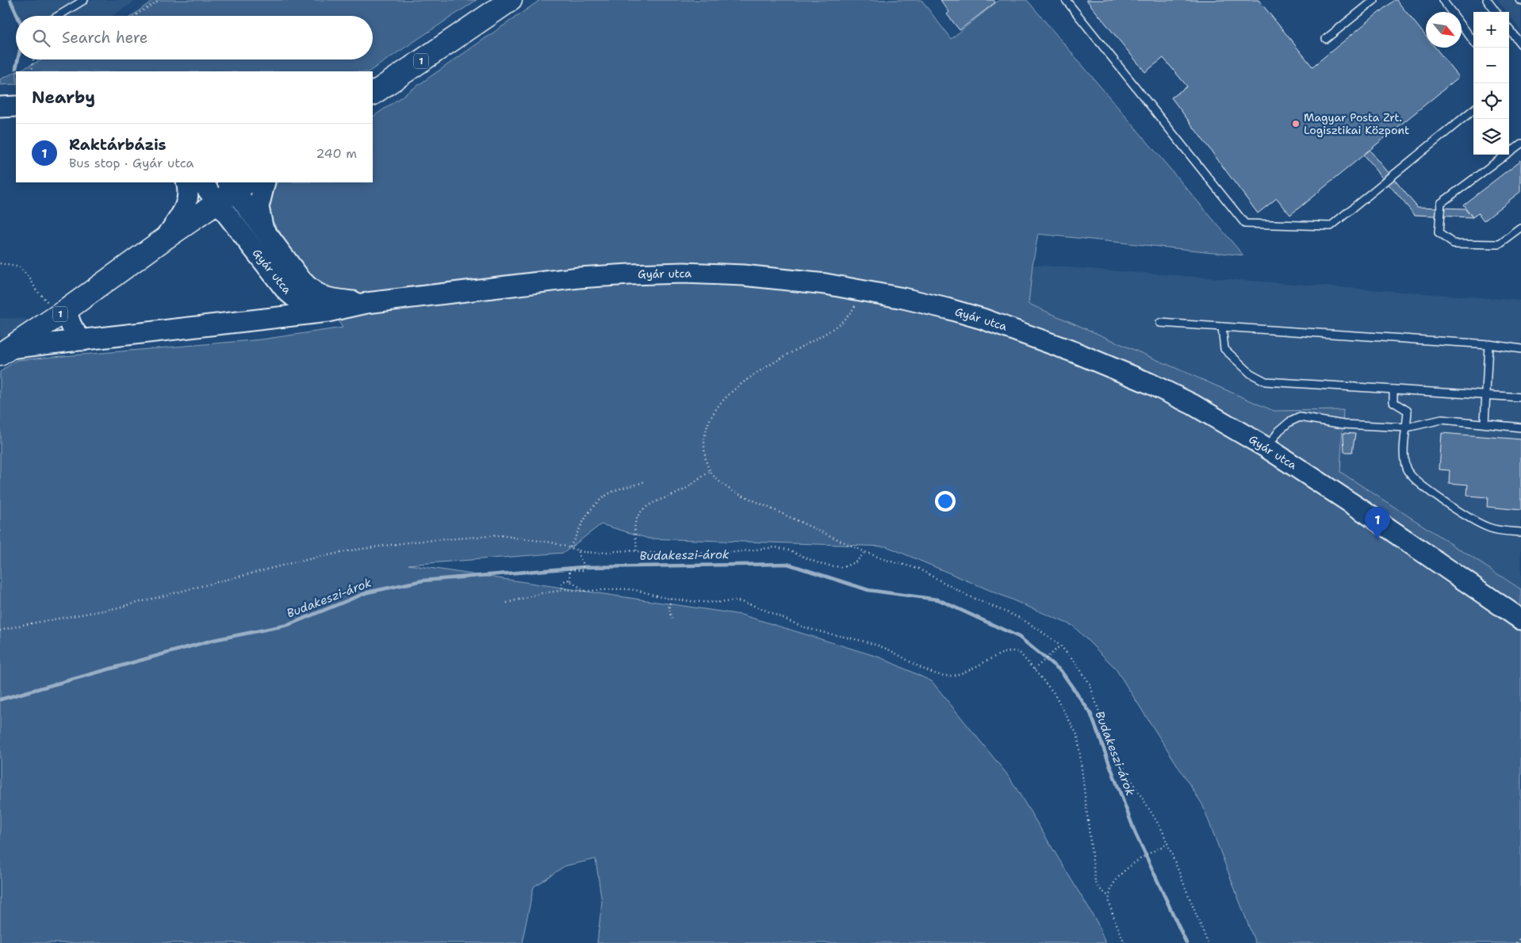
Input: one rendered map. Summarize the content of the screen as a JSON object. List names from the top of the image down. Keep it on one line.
{"streets":{"main road":["1","Gyár utca"]},"crossings":[["1","Gyár utca"]],"water":["Budakeszi-árok"],"places":["Magyar Posta Zrt. Logisztikai Központ"],"north":"bottom right","page":{"map_buttons":["+","−"],"search":"Search here","heading":"Nearby","list":[{"mark":"1","name":"Raktárbázis","note":"Bus stop · Gyár utca","value":"240 m"}],"pins":"1"}}
